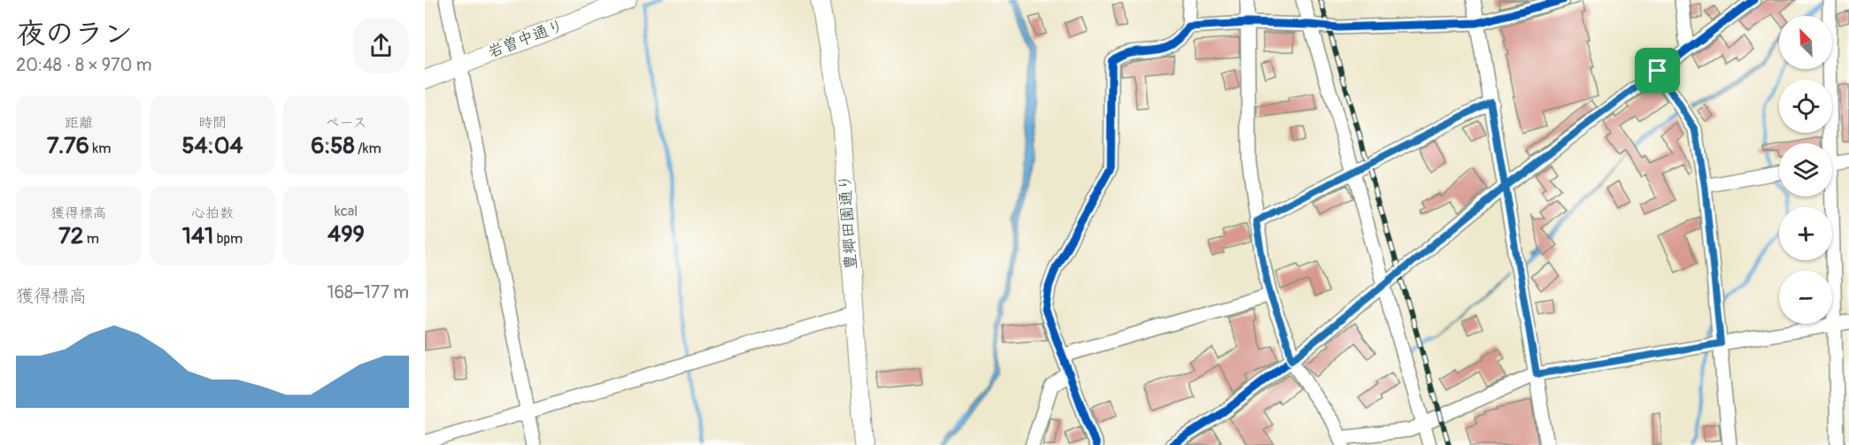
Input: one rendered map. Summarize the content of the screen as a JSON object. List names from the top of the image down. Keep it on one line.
{"streets":{"street":["岩曽中通り","豊郷田園通り"]},"north":"top left","page":{"heading":["夜のラン","20:48 · 8 × 970 m"],"map_buttons":["+","−"],"stats":[["距離","7.76 km"],["時間","54:04"],["ペース","6:58 /km"],["獲得標高","72 m"],["心拍数","141 bpm"],["kcal","499"]],"chart":["獲得標高","168–177 m"]}}
